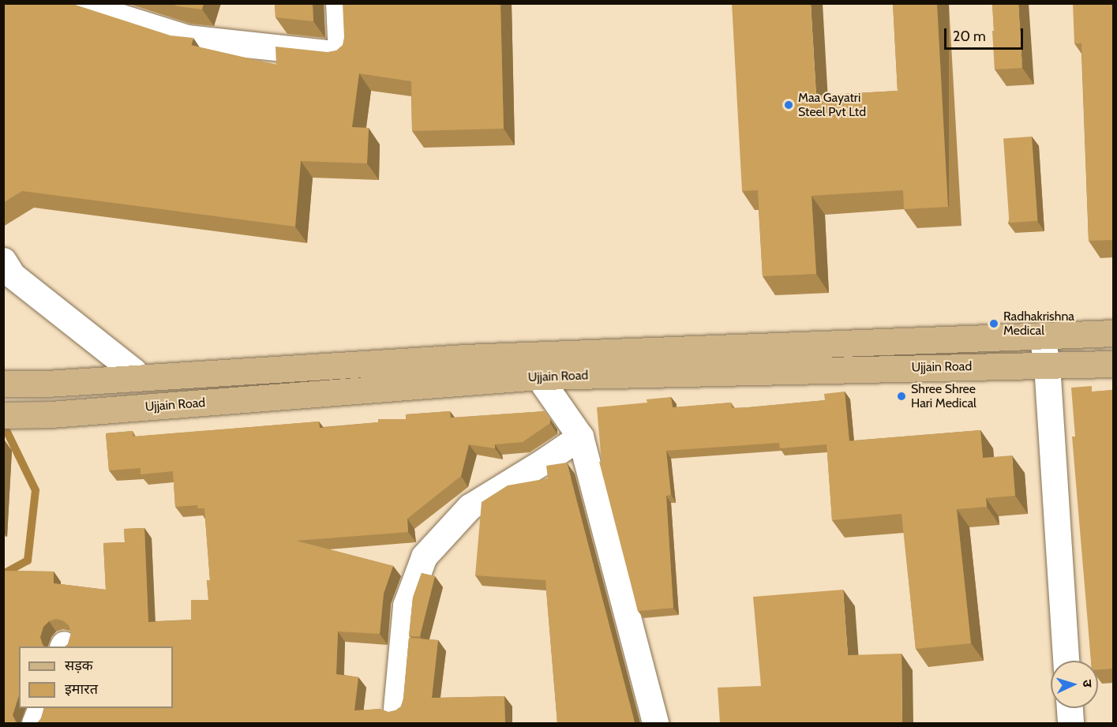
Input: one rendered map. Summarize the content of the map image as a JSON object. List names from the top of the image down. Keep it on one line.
{"streets":{"main road":["Ujjain Road"]},"places":["Maa Gayatri Steel Pvt Ltd","Radhakrishna Medical","Shree Shree Hari Medical"],"legend":["सड़क","इमारत"],"scale_bar":"20 m","north":"right"}
